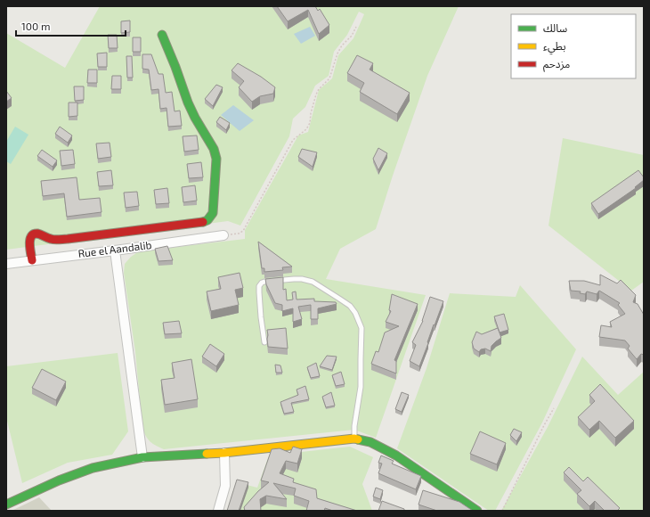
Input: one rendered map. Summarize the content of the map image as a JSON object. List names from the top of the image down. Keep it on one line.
{"streets":{"street":["Rue el Aandalib"]},"legend":["سالك","بطيء","مزدحم"],"scale_bar":"100 m"}
